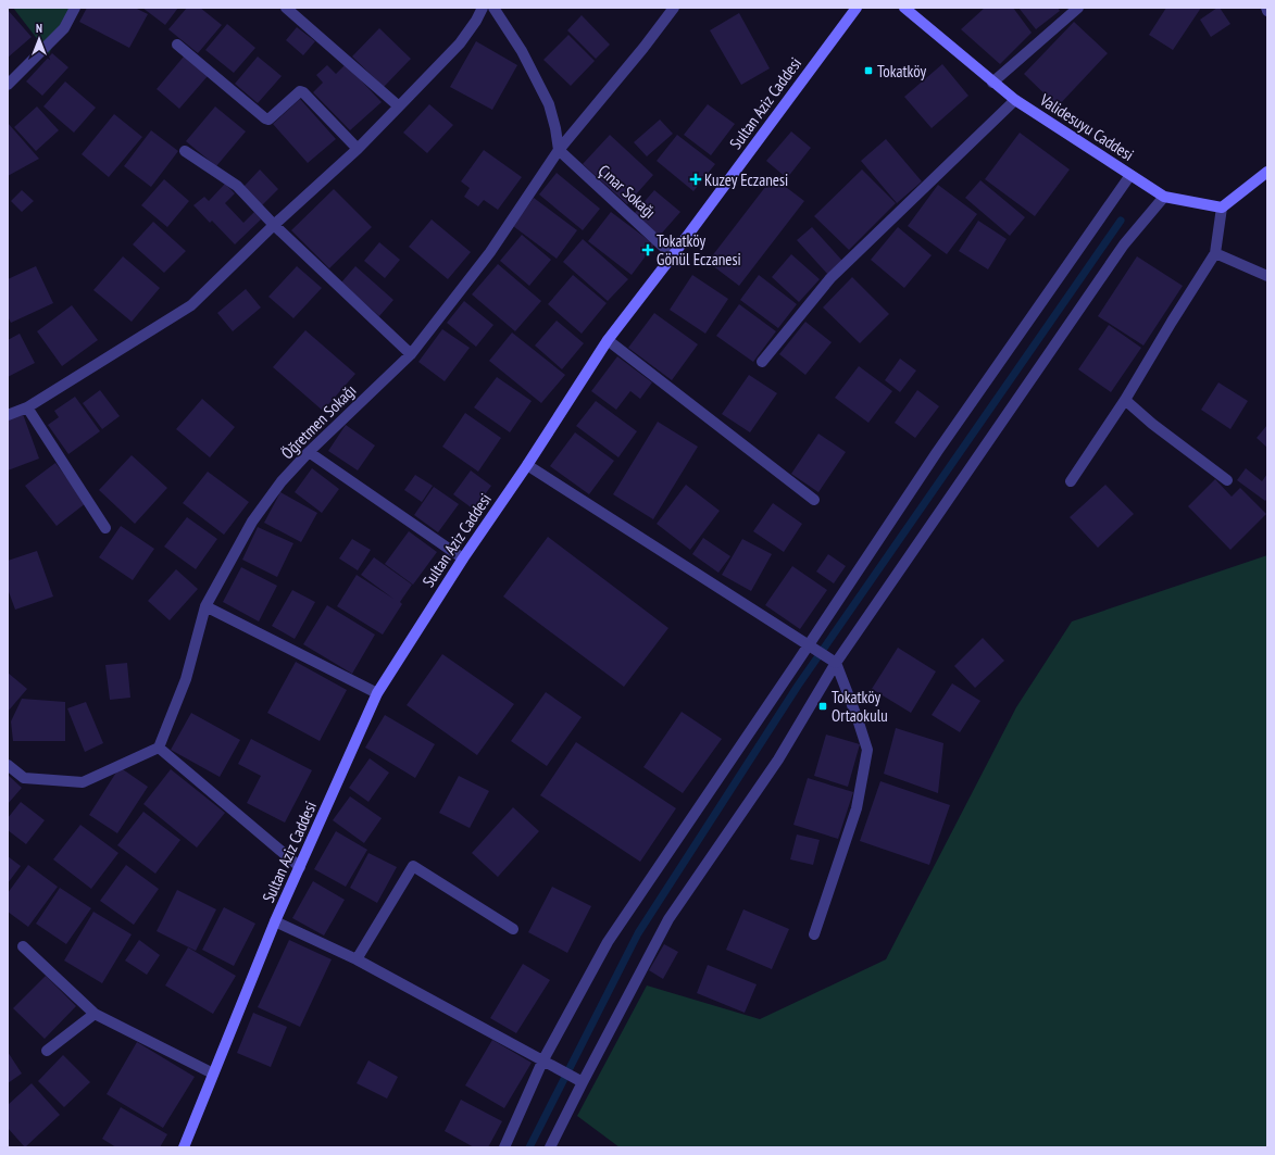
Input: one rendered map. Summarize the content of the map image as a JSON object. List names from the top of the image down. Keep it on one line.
{"streets":{"street":["Sultan Aziz Caddesi","Validesuyu Caddesi","Çınar Sokağı","Öğretmen Sokağı"]},"crossings":[["Sultan Aziz Caddesi","Çınar Sokağı"],["Çınar Sokağı","Öğretmen Sokağı"]],"places":{"transit":["Tokatköy","Tokatköy Ortaokulu"],"health":["Kuzey Eczanesi","Tokatköy Gönül Eczanesi"]},"north":"top"}
